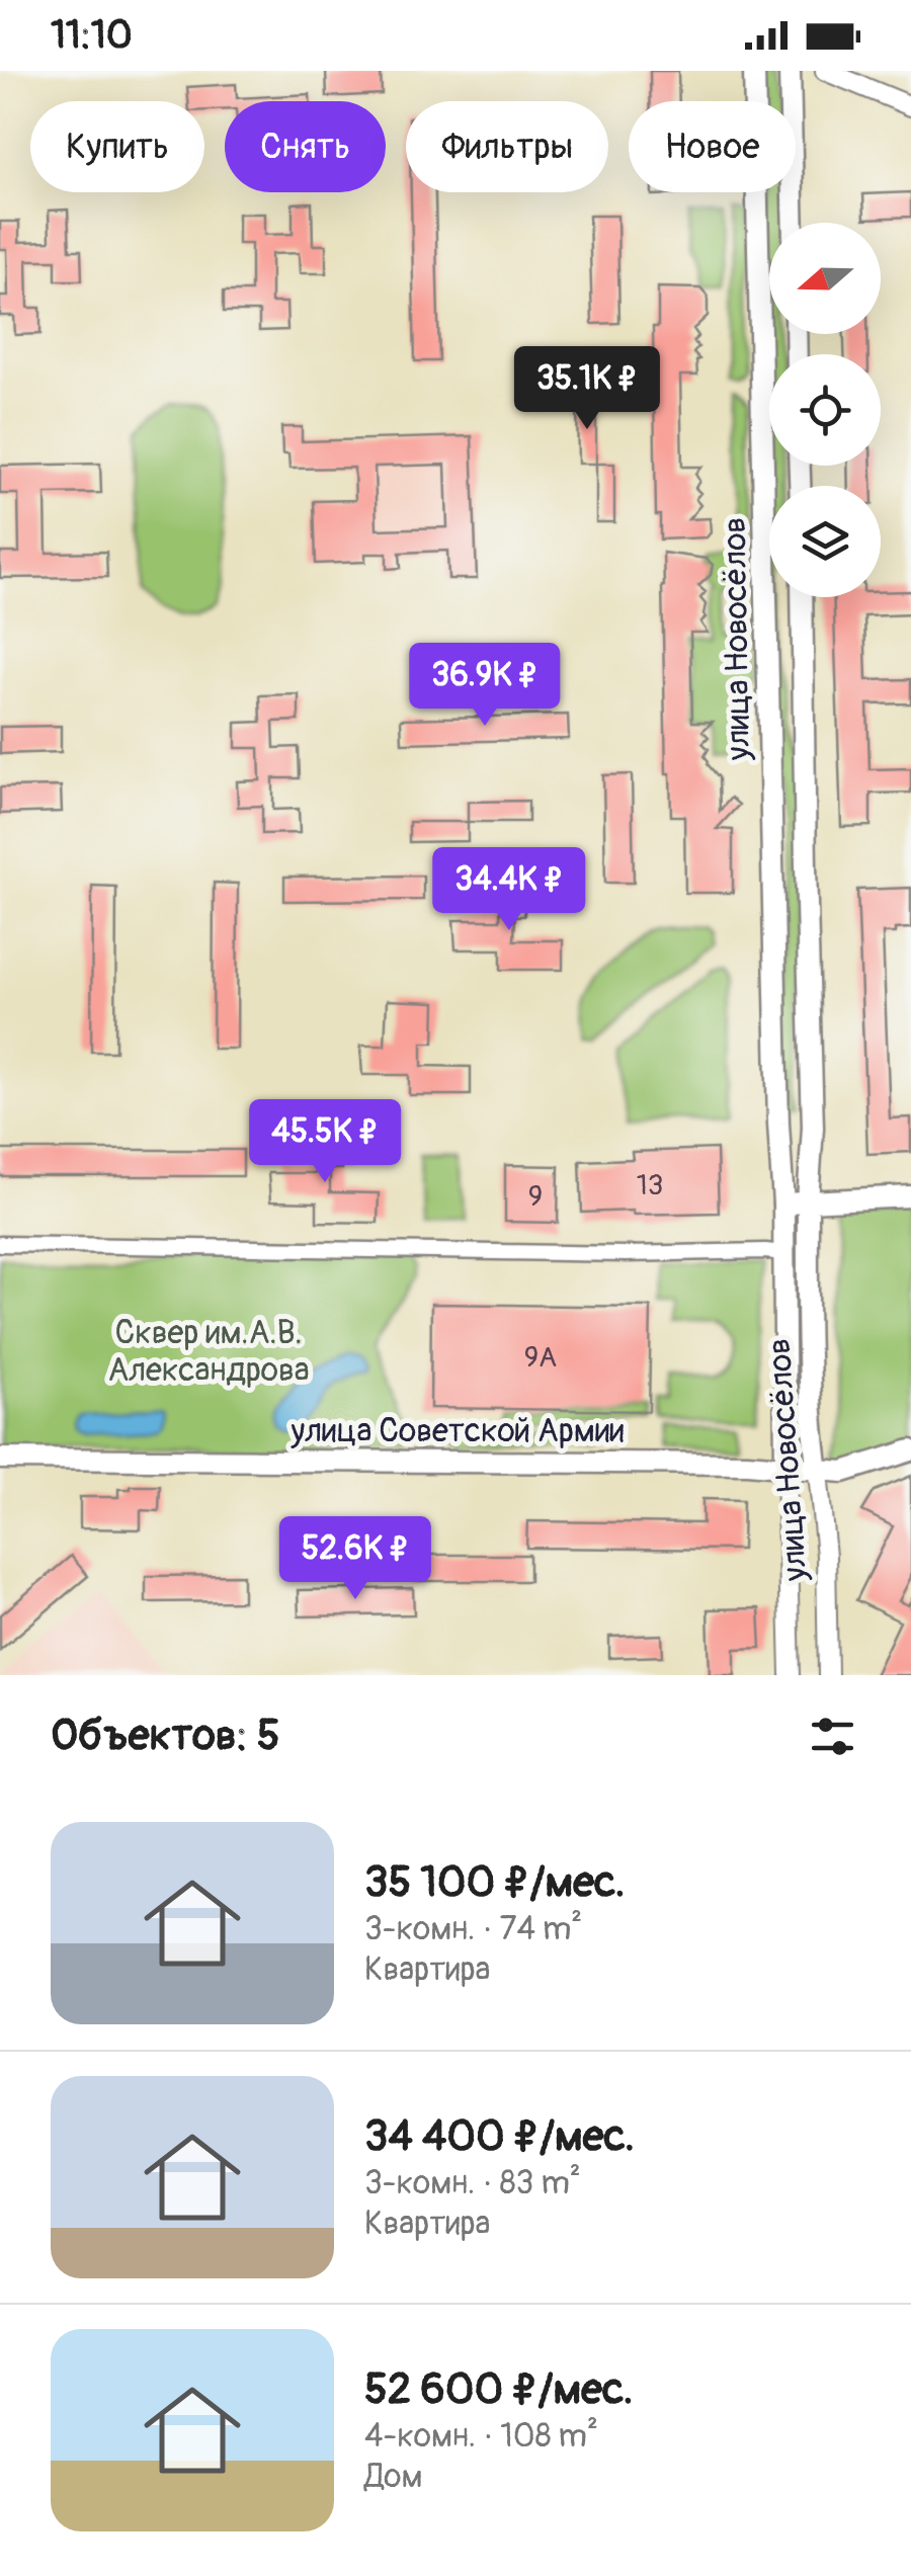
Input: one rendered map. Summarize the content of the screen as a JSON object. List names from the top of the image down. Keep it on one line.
{"streets":{"main road":["улица Новосёлов","улица Советской Армии"]},"crossings":[["улица Новосёлов","улица Советской Армии"]],"parks":["Сквер им.А.В. Александрова"],"house_numbers":["13","9","9А"],"north":"left","page":{"status":"11:10","chip":["Купить","Снять","Фильтры","Новое"],"price":["35.1K ₽","36.9K ₽","34.4K ₽","45.5K ₽","52.6K ₽"],"heading":"Объектов: 5","list":[{"name":"35 100 ₽/мес.","note":"3-комн. · 74 m² · Квартира"},{"name":"34 400 ₽/мес.","note":"3-комн. · 83 m² · Квартира"},{"name":"52 600 ₽/мес.","note":"4-комн. · 108 m² · Дом"}]}}
